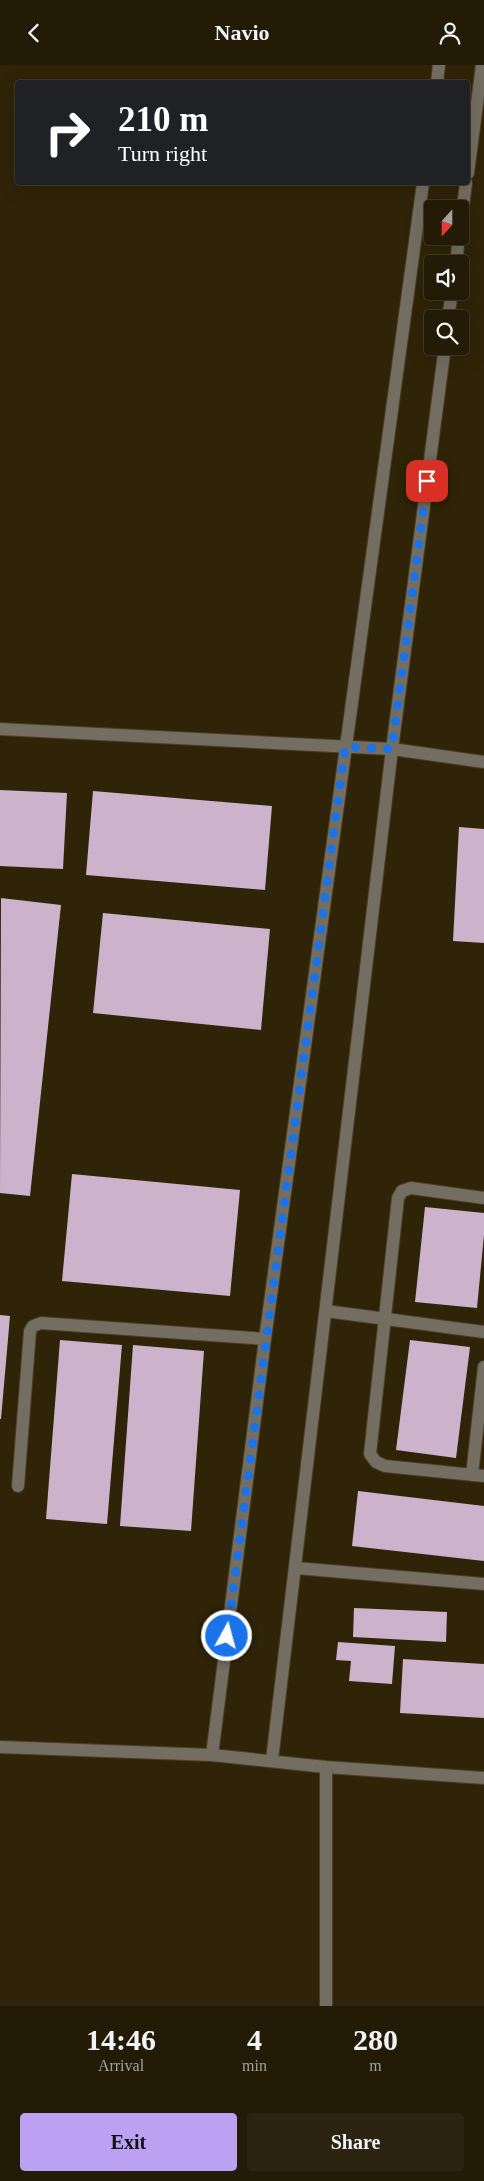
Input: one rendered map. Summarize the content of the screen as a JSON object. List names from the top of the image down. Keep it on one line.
{"north":"bottom","page":{"header":"Navio","turn":["210 m","Turn right"],"eta":["14:46","Arrival","4","min","280","m"],"buttons":["Exit","Share"]}}
